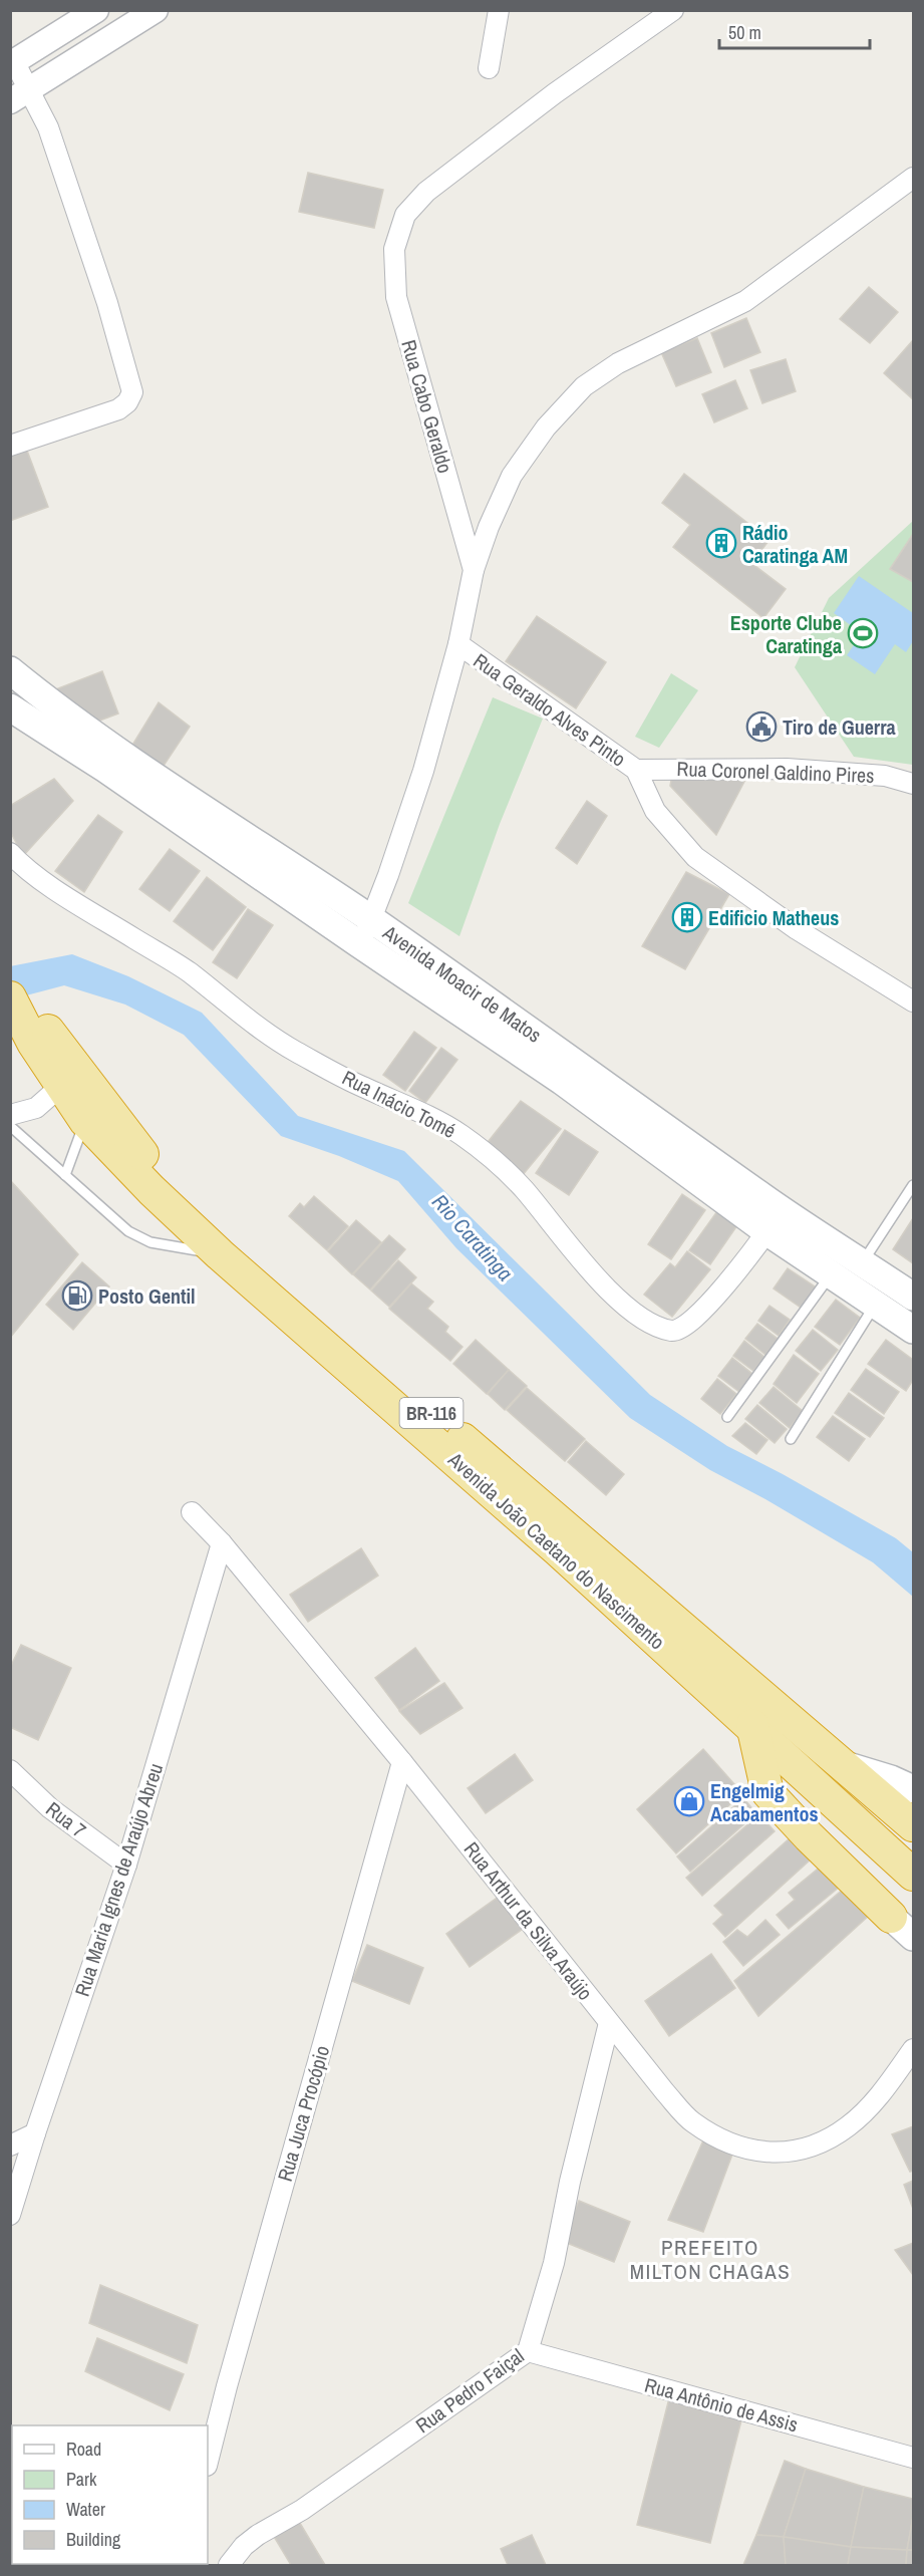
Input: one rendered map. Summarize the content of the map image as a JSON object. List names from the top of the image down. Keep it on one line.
{"streets":{"highway":["BR-116","Avenida João Caetano do Nascimento"],"main road":["Avenida Moacir de Matos"],"street":["Rua Cabo Geraldo","Rua Geraldo Alves Pinto","Rua Coronel Galdino Pires","Rua Inácio Tomé","Rua 7","Rua Maria Ignes de Araújo Abreu","Rua Arthur da Silva Araújo","Rua Juca Procópio","Rua Pedro Faiçal","Rua Antônio de Assis"]},"crossings":[["Rua Cabo Geraldo","Rua Geraldo Alves Pinto"],["Rua Cabo Geraldo","Avenida Moacir de Matos"],["Rua Geraldo Alves Pinto","Rua Coronel Galdino Pires"],["Avenida Moacir de Matos","Rua Inácio Tomé"],["Rua 7","Rua Maria Ignes de Araújo Abreu"],["Rua Maria Ignes de Araújo Abreu","Rua Arthur da Silva Araújo"],["Rua Arthur da Silva Araújo","Rua Juca Procópio"],["Rua Arthur da Silva Araújo","Rua Pedro Faiçal"],["Rua Pedro Faiçal","Rua Antônio de Assis"]],"districts":["PREFEITO MILTON CHAGAS"],"water":["Rio Caratinga"],"places":{"building":["Rádio Caratinga AM","Edificio Matheus"],"sports":["Esporte Clube Caratinga"],"public building":["Tiro de Guerra"],"fuel station":["Posto Gentil"],"shop":["Engelmig Acabamentos"]},"legend":["Road","Park","Water","Building"],"scale_bar":"50 m"}
